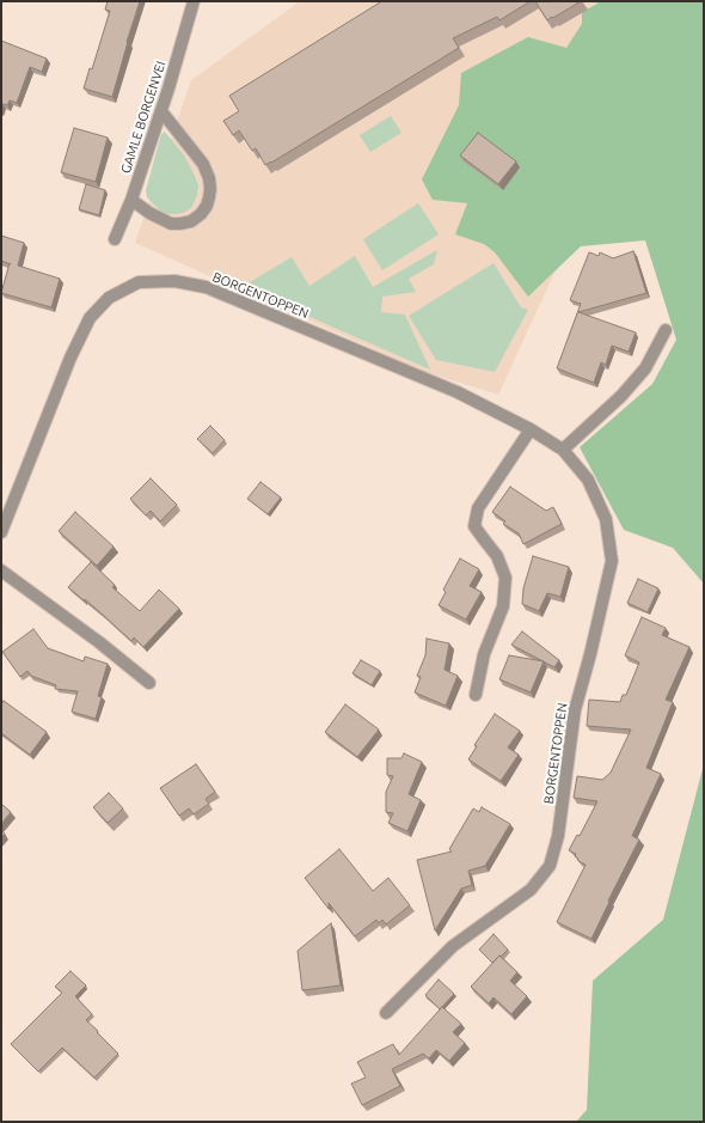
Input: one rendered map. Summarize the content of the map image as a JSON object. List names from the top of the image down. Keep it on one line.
{"streets":{"street":["GAMLE BORGENVEI","BORGENTOPPEN"]}}
